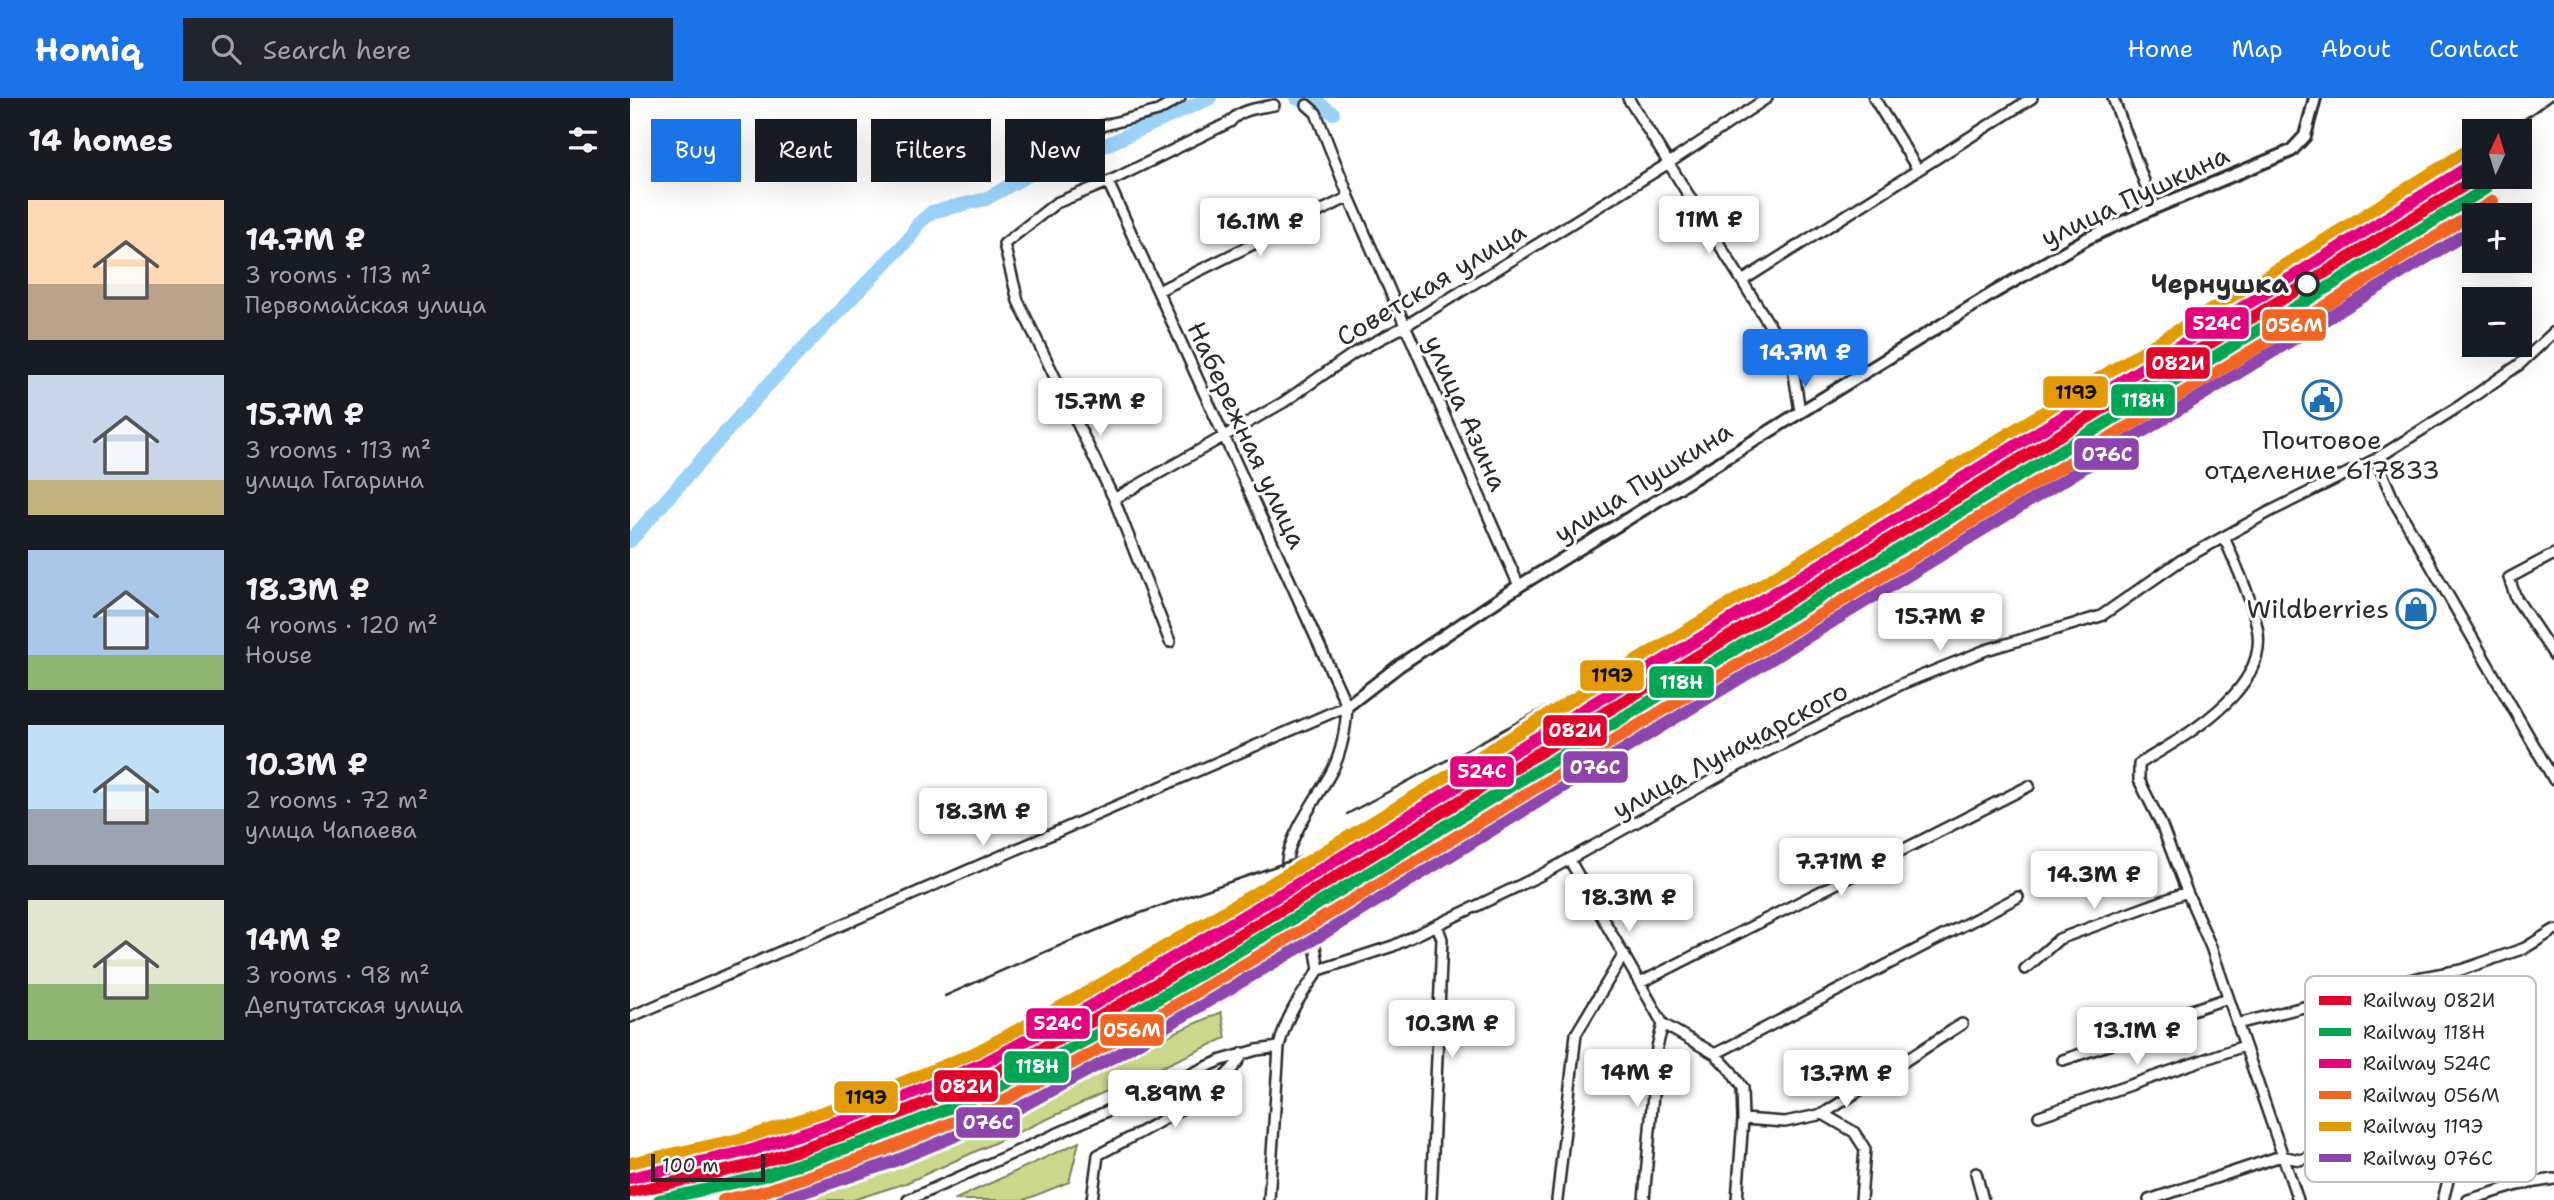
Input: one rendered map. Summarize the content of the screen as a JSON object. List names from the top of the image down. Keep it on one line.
{"streets":{"main road":["улица Пушкина"],"street":["Советская улица","улица Азина","Набережная улица","улица Луначарского"]},"crossings":[["улица Пушкина","улица Азина"],["улица Пушкина","Набережная улица"],["Советская улица","улица Азина"],["Советская улица","Набережная улица"]],"places":{"other":["Чернушка"],"public building":["Почтовое отделение 617833"],"shop":["Wildberries"]},"lines":["rail line 119Э","rail line 524С","rail line 082И","rail line 118Н","rail line 056М","rail line 076С"],"legend":["Railway 082И","Railway 118Н","Railway 524С","Railway 056М","Railway 119Э","Railway 076С"],"scale_bar":"100 m","north":"top","page":{"header":"Homiq","search":"Search here","nav":["Home","Map","About","Contact"],"heading":"14 homes","map_buttons":["+","−"],"chip":["Buy","Rent","Filters","New"],"list":[{"name":"14.7M ₽","note":"3 rooms · 113 m² · Первомайская улица"},{"name":"15.7M ₽","note":"3 rooms · 113 m² · улица Гагарина"},{"name":"18.3M ₽","note":"4 rooms · 120 m² · House"},{"name":"10.3M ₽","note":"2 rooms · 72 m² · улица Чапаева"},{"name":"14M ₽","note":"3 rooms · 98 m² · Депутатская улица"}],"price":["11M ₽","16.1M ₽","14.7M ₽","15.7M ₽","15.7M ₽","18.3M ₽","7.71M ₽","14.3M ₽","18.3M ₽","10.3M ₽","13.1M ₽","14M ₽","13.7M ₽","9.89M ₽"],"scale":"100 m"}}
